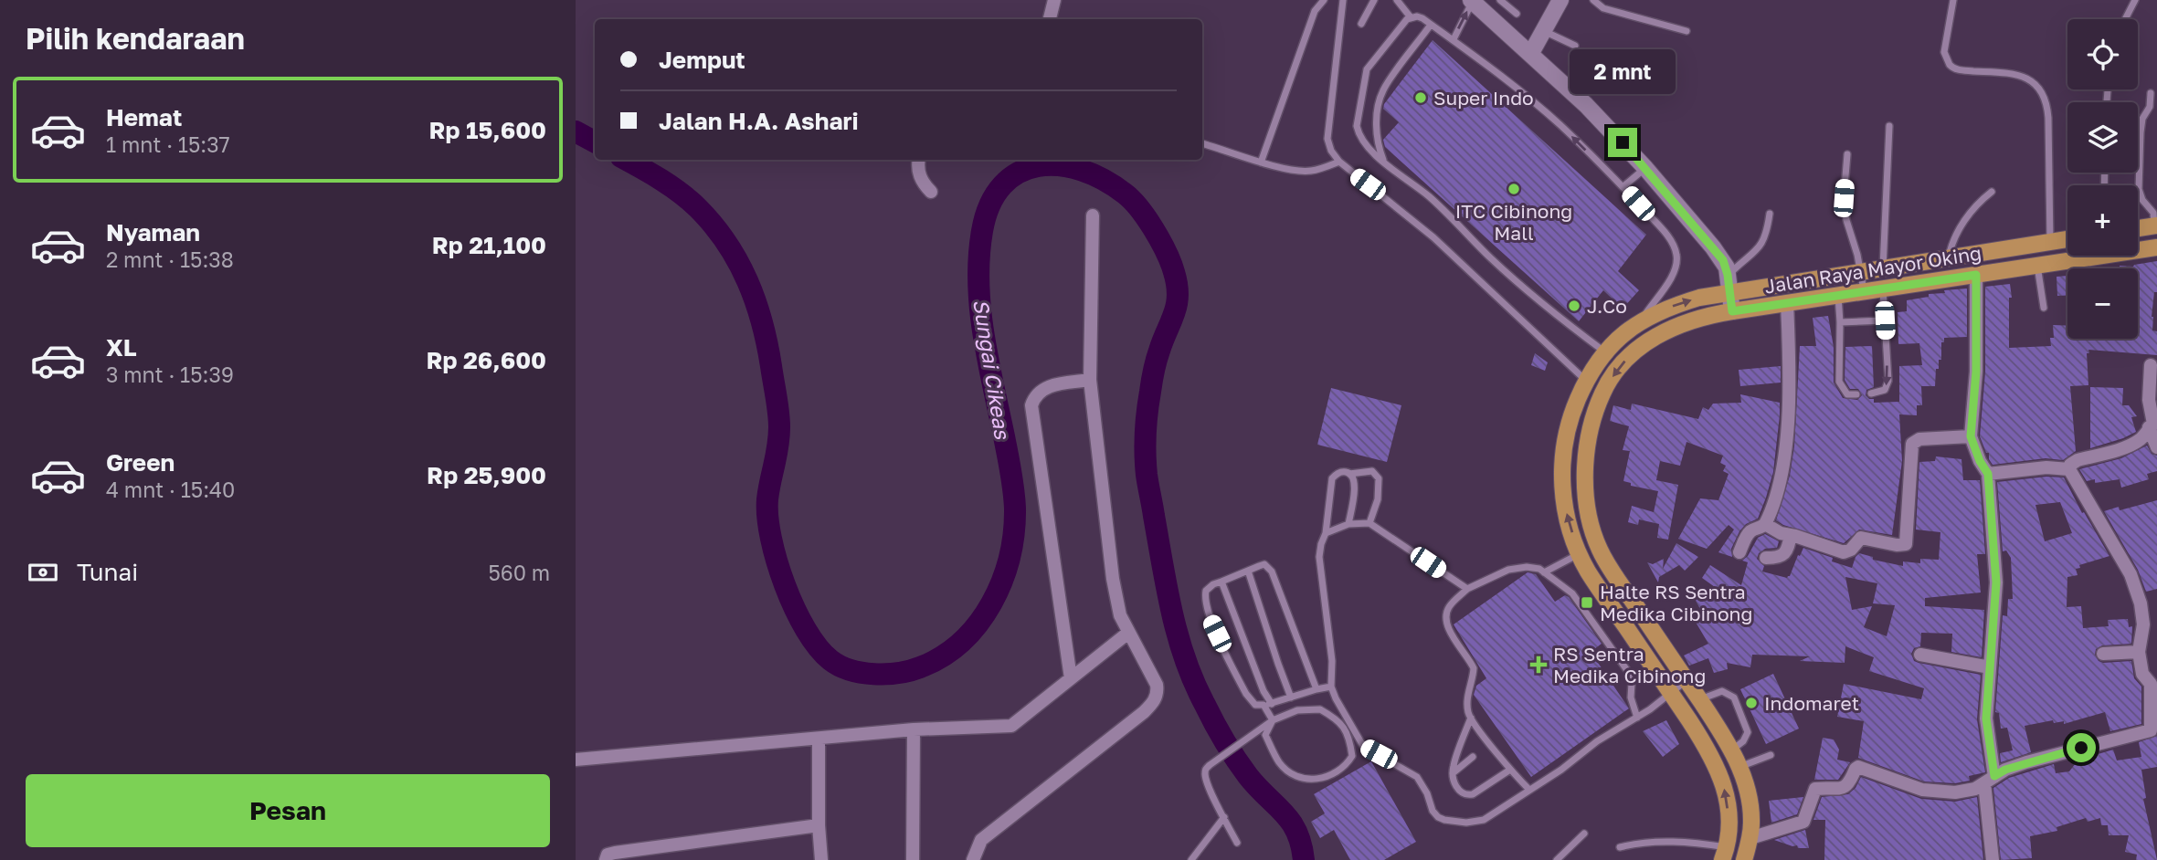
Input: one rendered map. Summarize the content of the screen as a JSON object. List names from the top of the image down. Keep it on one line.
{"streets":{"main road":["Jalan Raya Mayor Oking"]},"water":["Sungai Cikeas"],"places":{"other":["Super Indo","ITC Cibinong Mall","J.Co","Indomaret"],"transit":["Halte RS Sentra Medika Cibinong"],"health":["RS Sentra Medika Cibinong"]},"page":{"heading":"Pilih kendaraan","map_buttons":["+","−"],"banner":["Jemput","Jalan H.A. Ashari"],"bubble":"2 mnt","list":[{"name":"Hemat","note":"1 mnt · 15:37","value":"Rp 15,600"},{"name":"Nyaman","note":"2 mnt · 15:38","value":"Rp 21,100"},{"name":"XL","note":"3 mnt · 15:39","value":"Rp 26,600"},{"name":"Green","note":"4 mnt · 15:40","value":"Rp 25,900"}],"pay":["Tunai","560 m"],"buttons":"Pesan"}}
